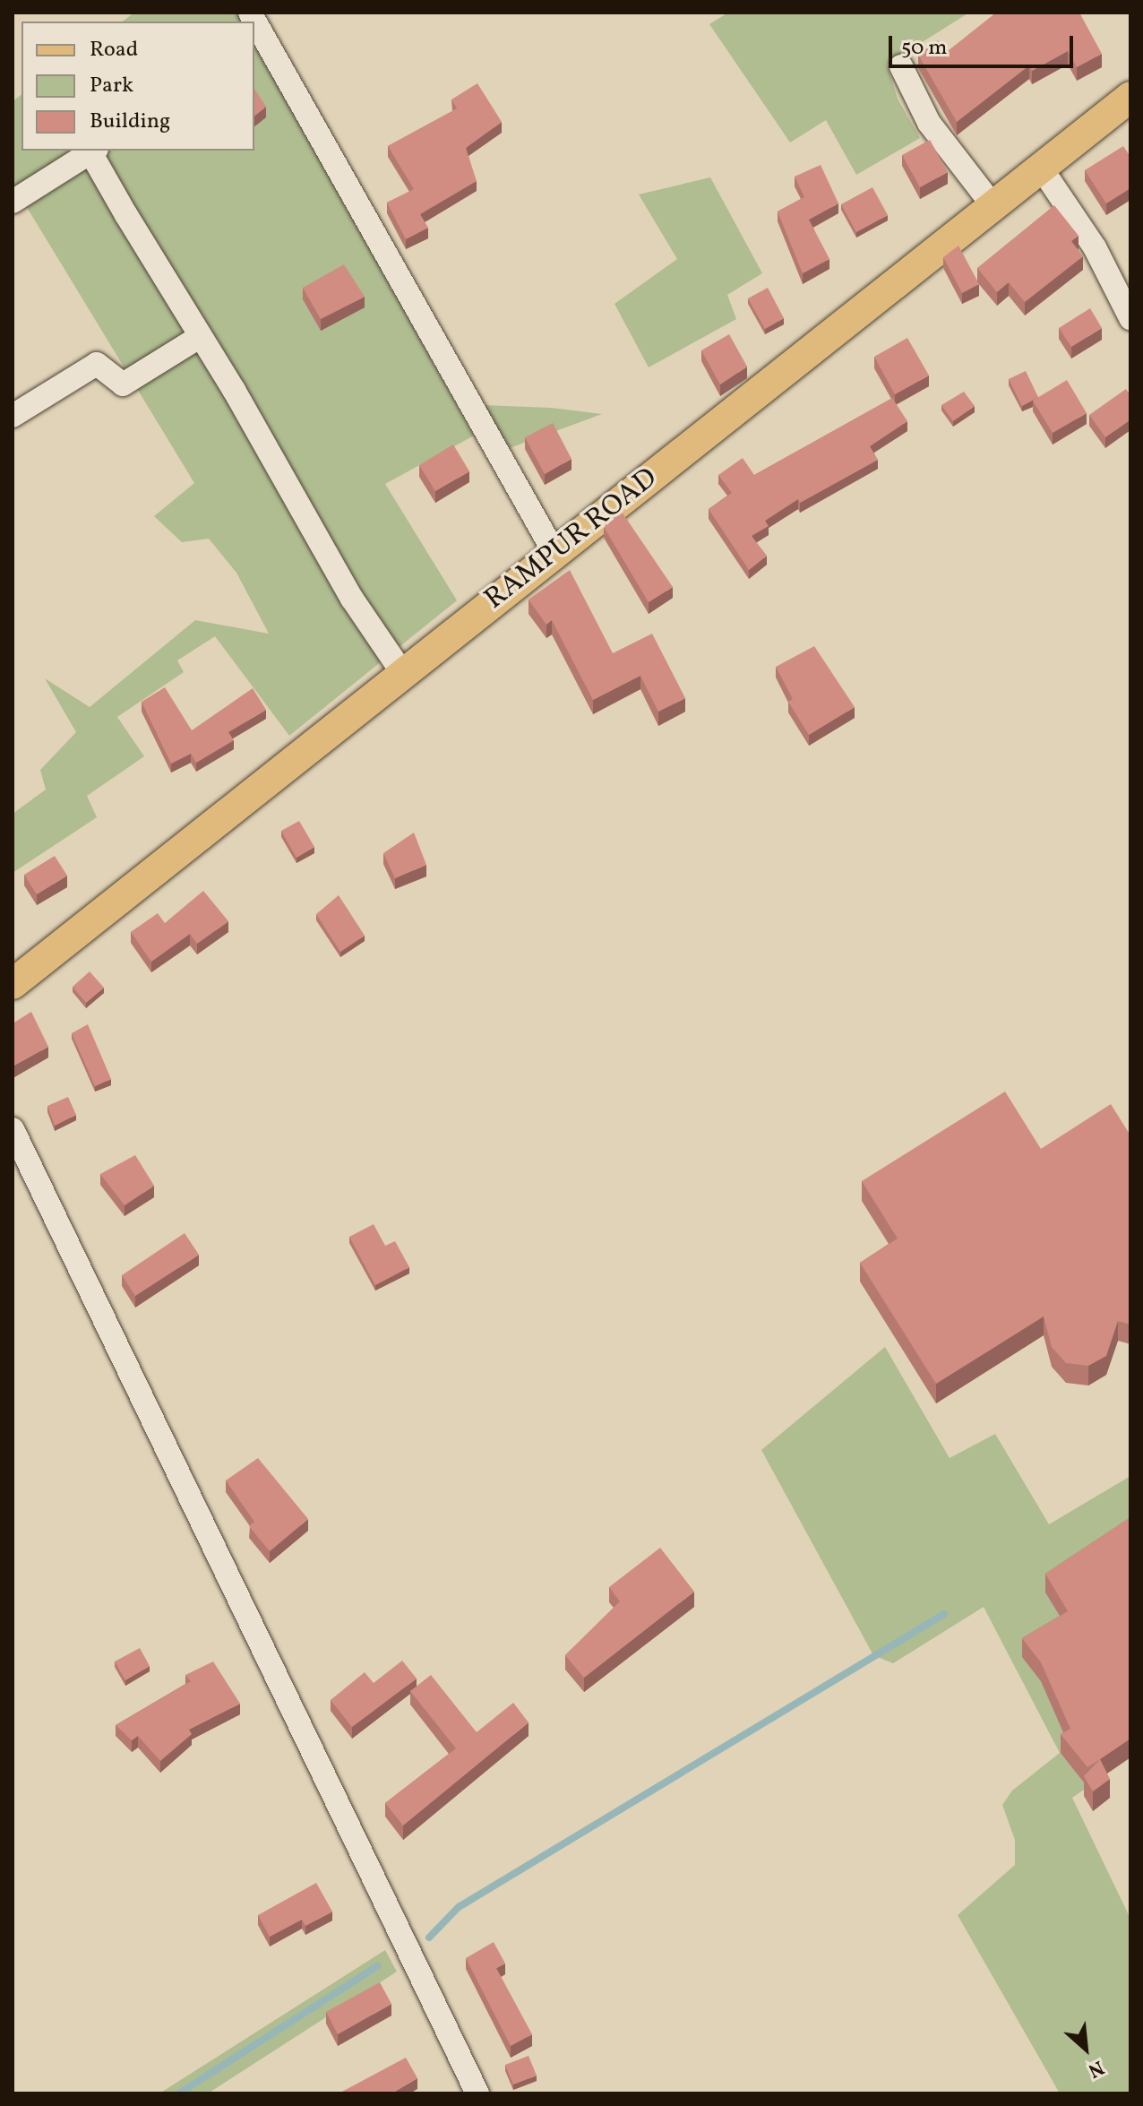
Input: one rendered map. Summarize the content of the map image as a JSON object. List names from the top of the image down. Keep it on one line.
{"streets":{"main road":["RAMPUR ROAD"]},"legend":["Road","Park","Building"],"scale_bar":"50 m","north":"bottom right"}
